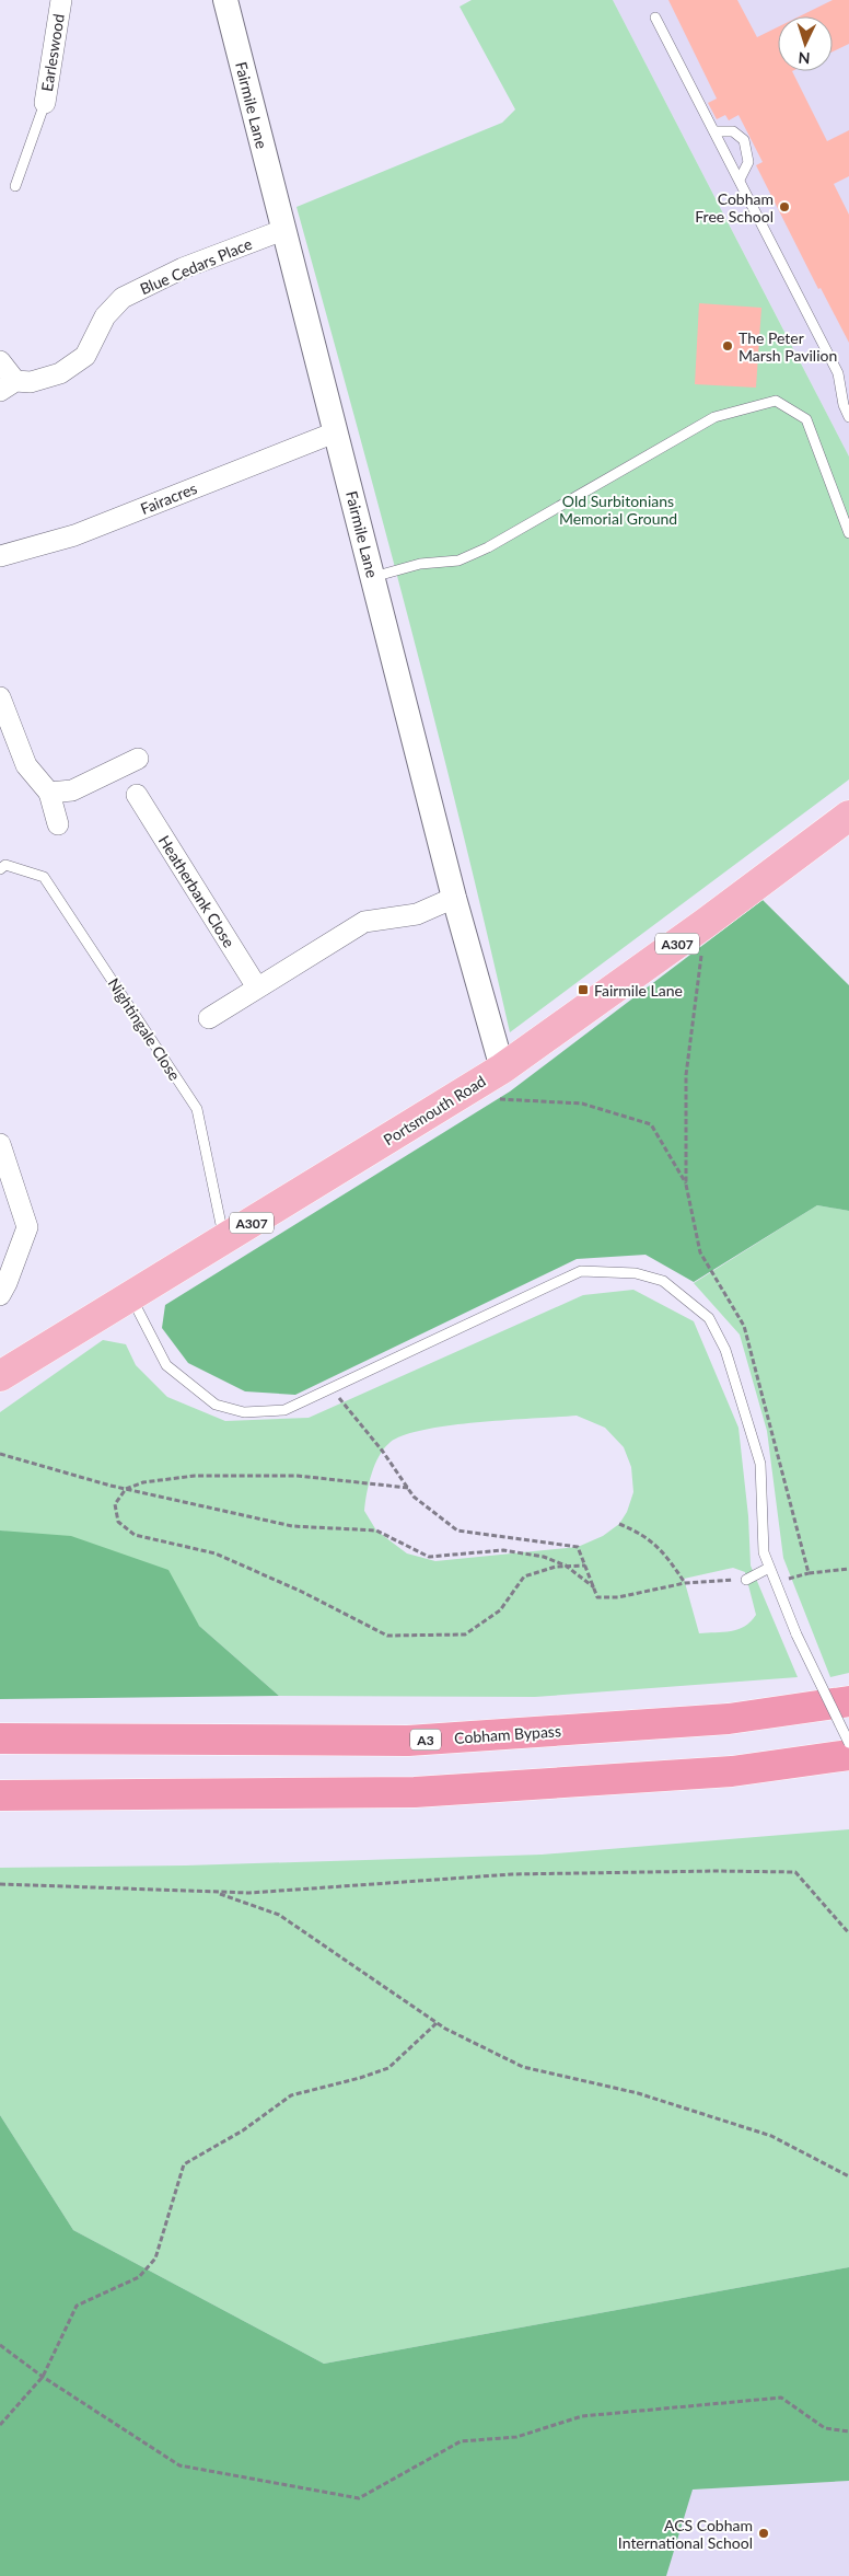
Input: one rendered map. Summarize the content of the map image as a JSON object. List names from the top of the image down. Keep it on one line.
{"streets":{"highway":["Cobham Bypass","A3"],"main road":["A307","Portsmouth Road"],"street":["Earleswood","Fairmile Lane","Blue Cedars Place","Fairacres","Heatherbank Close"],"lane":["Nightingale Close"]},"crossings":[["Fairmile Lane","Blue Cedars Place"],["Fairmile Lane","Fairacres"],["Fairmile Lane","Portsmouth Road"],["Nightingale Close","Portsmouth Road"]],"parks":["Old Surbitonians Memorial Ground"],"places":{"other":["Cobham Free School","The Peter Marsh Pavilion","ACS Cobham International School"],"transit":["Fairmile Lane"]},"north":"bottom"}
